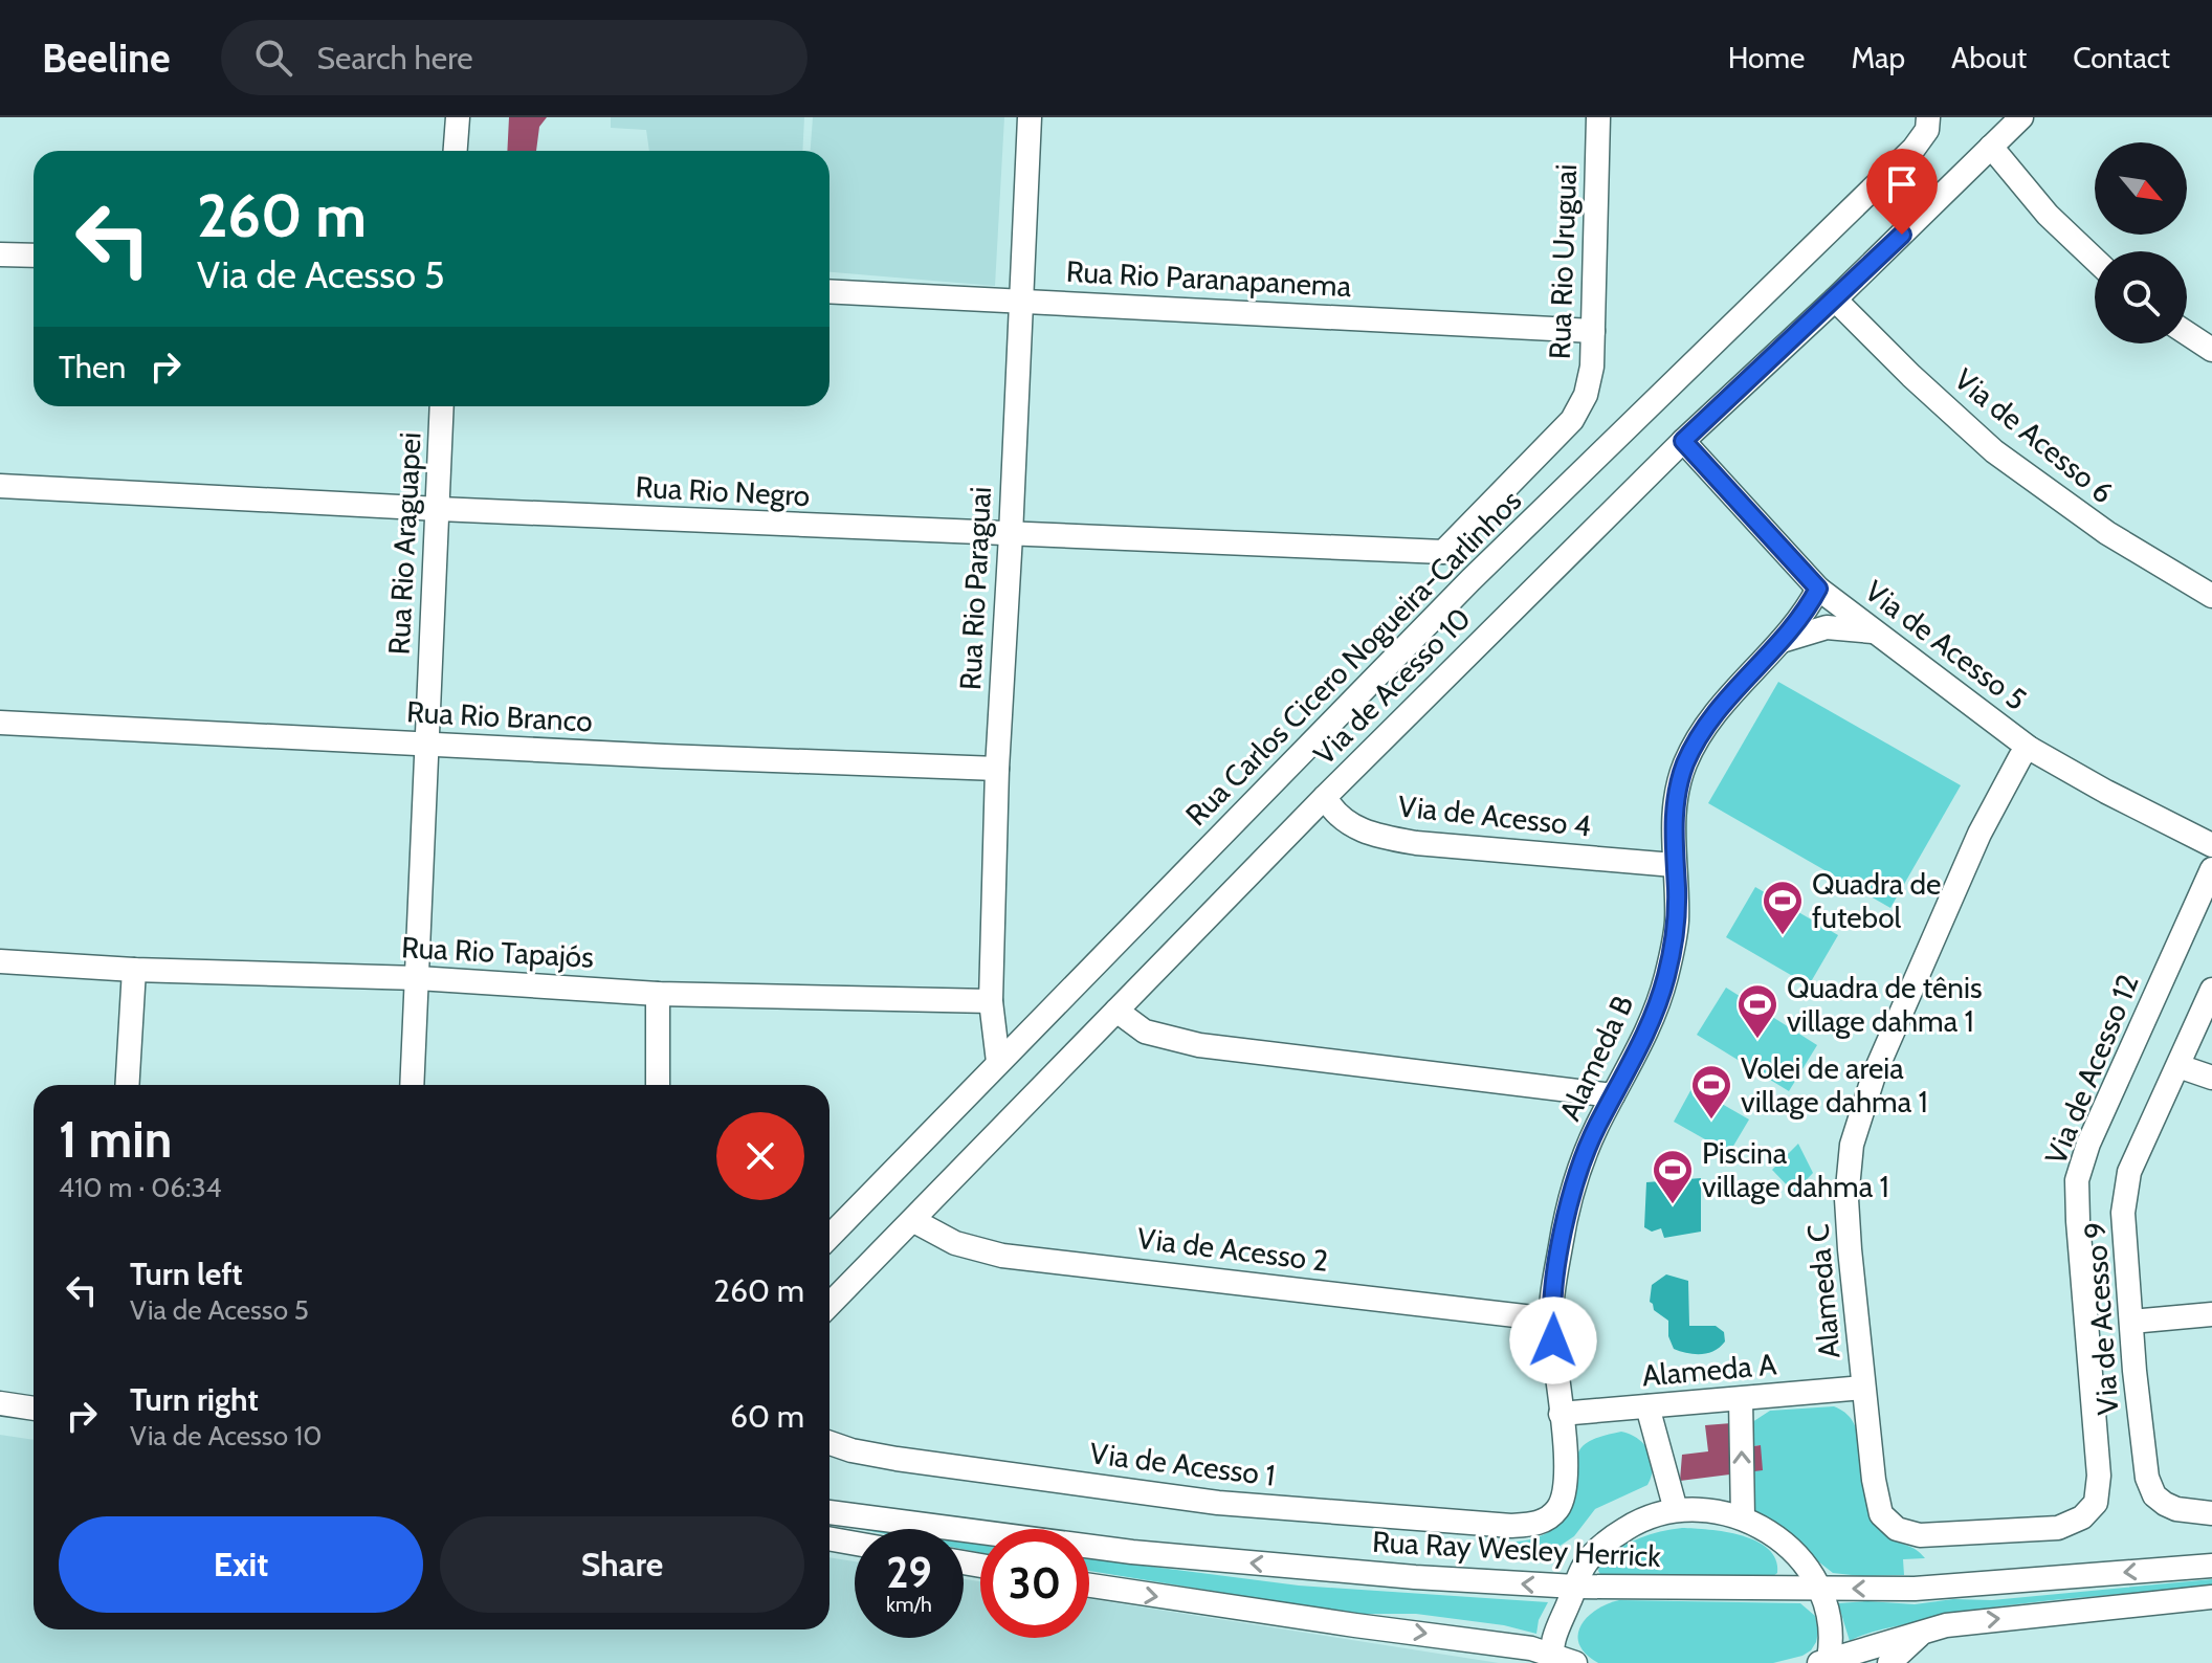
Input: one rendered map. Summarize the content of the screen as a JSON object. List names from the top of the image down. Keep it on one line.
{"streets":{"street":["Rua Rio Uruguai","Rua Rio Paranapanema","Via de Acesso 6","Rua Rio Negro","Rua Rio Araguapei","Rua Rio Paraguai","Via de Acesso 5","Rua Carlos Cicero Nogueira-Carlinhos","Via de Acesso 10","Rua Rio Branco","Via de Acesso 4","Rua Rio Tapajós","Alameda B","Via de Acesso 12","Via de Acesso 2","Alameda C","Via de Acesso 9","Alameda A","Via de Acesso 1","Rua Ray Wesley Herrick"]},"crossings":[["Rua Rio Uruguai","Rua Rio Paranapanema"],["Rua Rio Uruguai","Rua Rio Negro"],["Rua Rio Paranapanema","Rua Rio Paraguai"],["Via de Acesso 6","Via de Acesso 10"],["Rua Rio Negro","Rua Rio Araguapei"],["Rua Rio Negro","Rua Rio Paraguai"],["Rua Rio Araguapei","Rua Rio Branco"],["Rua Rio Araguapei","Rua Rio Tapajós"],["Rua Rio Paraguai","Rua Carlos Cicero Nogueira-Carlinhos"],["Rua Rio Paraguai","Rua Rio Branco"],["Rua Rio Paraguai","Rua Rio Tapajós"],["Via de Acesso 5","Via de Acesso 10"],["Via de Acesso 5","Alameda B"],["Via de Acesso 5","Alameda C"],["Via de Acesso 10","Via de Acesso 4"],["Via de Acesso 10","Via de Acesso 2"],["Via de Acesso 4","Alameda B"],["Alameda B","Via de Acesso 2"],["Alameda B","Alameda A"],["Alameda B","Via de Acesso 1"],["Via de Acesso 12","Alameda C"],["Alameda C","Alameda A"]],"places":{"sports":["Quadra de futebol","Quadra de tênis village dahma 1","Volei de areia village dahma 1","Piscina village dahma 1"]},"north":"bottom right","page":{"header":"Beeline","search":"Search here","nav":["Home","Map","About","Contact"],"turn":["260 m","Via de Acesso 5"],"then":"Then","heading":["1 min","410 m · 06:34"],"list":[{"name":"Turn left","note":"Via de Acesso 5","value":"260 m"},{"name":"Turn right","note":"Via de Acesso 10","value":"60 m"}],"buttons":["Exit","Share"],"speed":"29 km/h","limit":"30"}}
